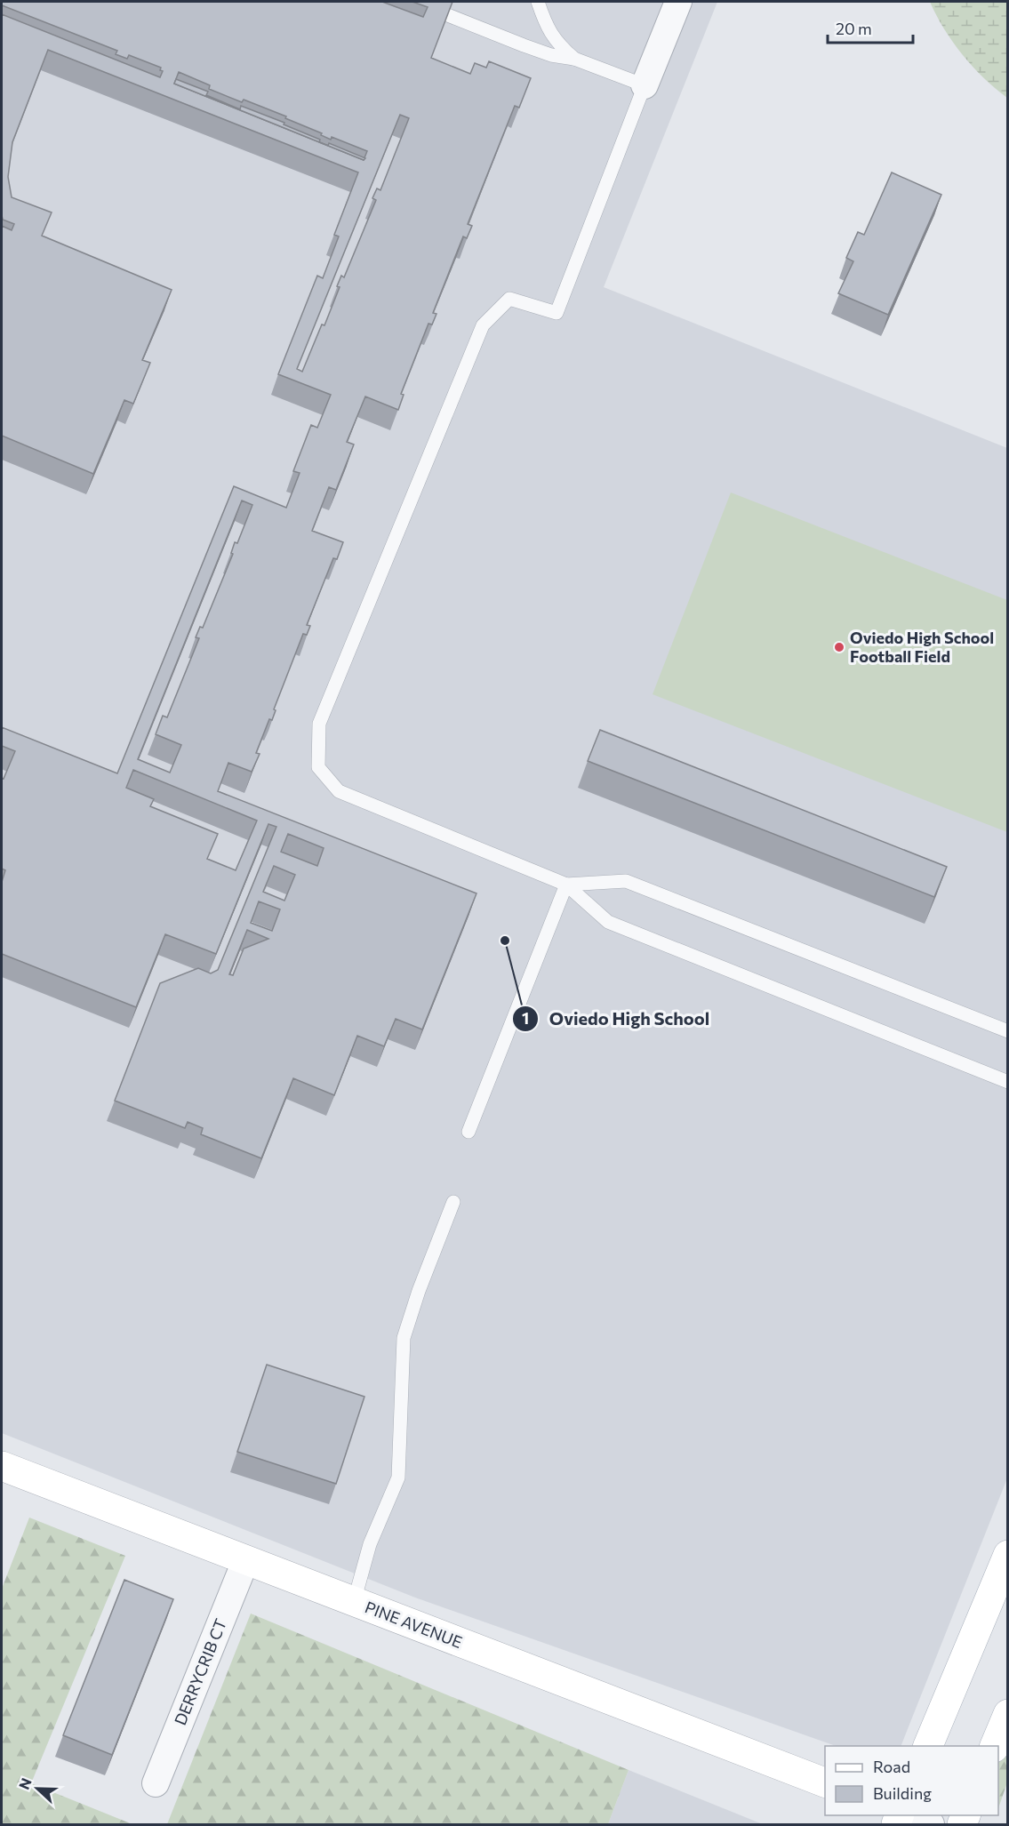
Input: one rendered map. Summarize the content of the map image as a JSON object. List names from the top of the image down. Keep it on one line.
{"streets":{"street":["PINE AVENUE","DERRYCRIB CT"]},"crossings":[["PINE AVENUE","DERRYCRIB CT"]],"places":["Oviedo High School Football Field","Oviedo High School"],"legend":["Road","Building"],"scale_bar":"20 m","north":"left"}
